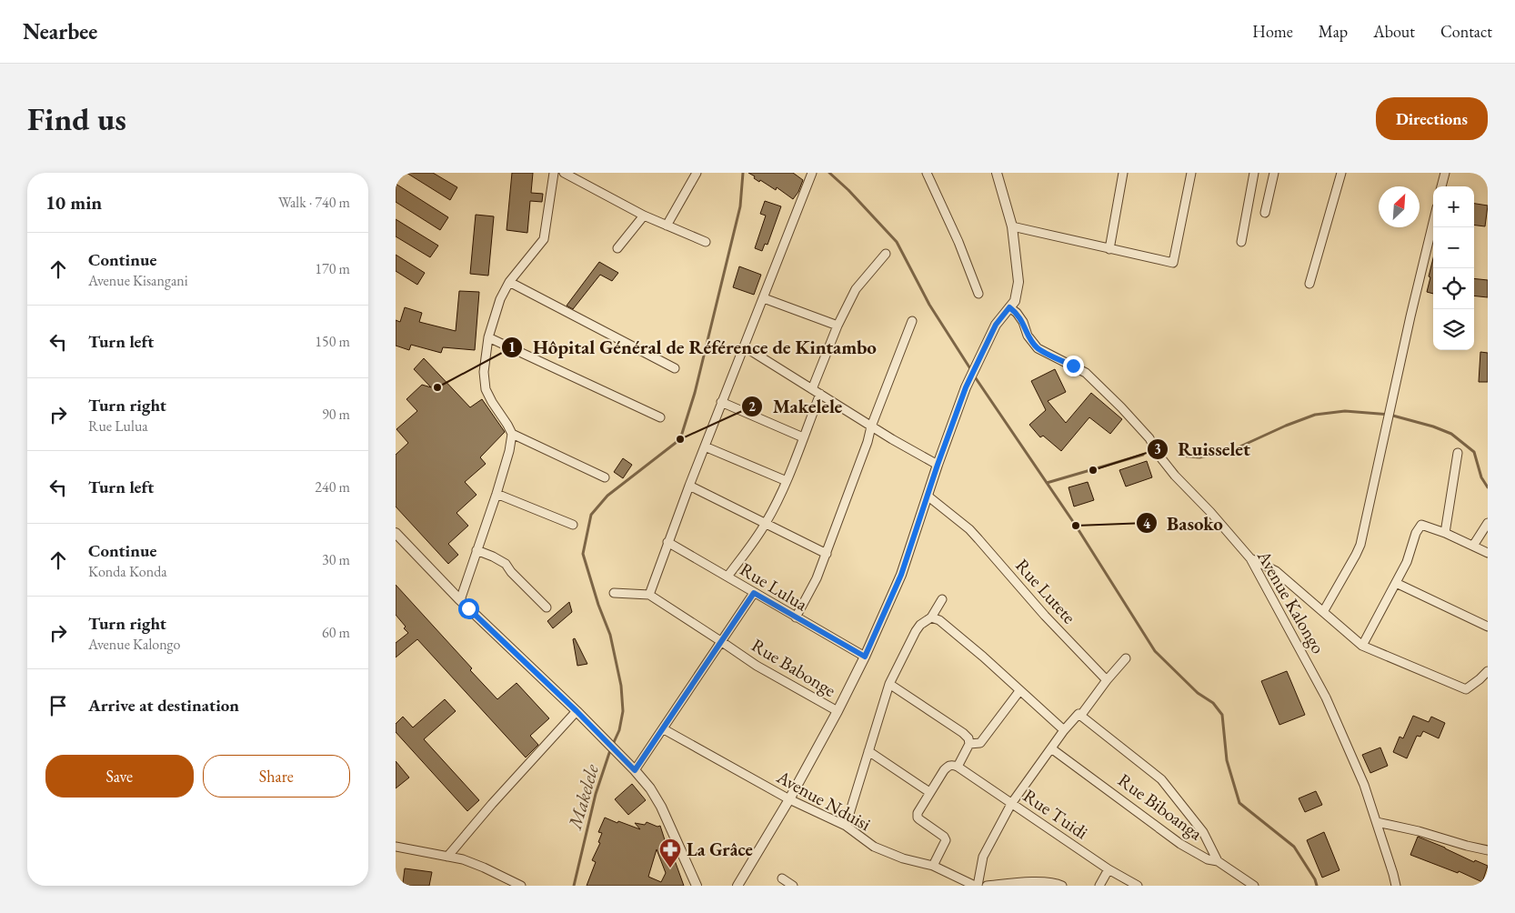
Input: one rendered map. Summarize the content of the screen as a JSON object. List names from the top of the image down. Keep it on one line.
{"streets":{"street":["Rue Lulua","Rue Lutete","Avenue Kalongo","Rue Babonge","Avenue Nduisi","Rue Biboanga","Rue Tuidi"]},"water":["Makelele"],"places":{"other":["Hôpital Général de Référence de Kintambo","Makelele","Ruisselet","Basoko"],"pharmacy":["La Grâce"]},"north":"top right","page":{"header":"Nearbee","nav":["Home","Map","About","Contact"],"buttons":["Directions",["Save","Share"]],"title":"Find us","heading":["10 min","Walk · 740 m"],"map_buttons":["+","−"],"list":[["Continue","Avenue Kisangani","170 m"],["Turn left","150 m"],["Turn right","Rue Lulua","90 m"],["Turn left","240 m"],["Continue","Konda Konda","30 m"],["Turn right","Avenue Kalongo","60 m"],"Arrive at destination"]}}
